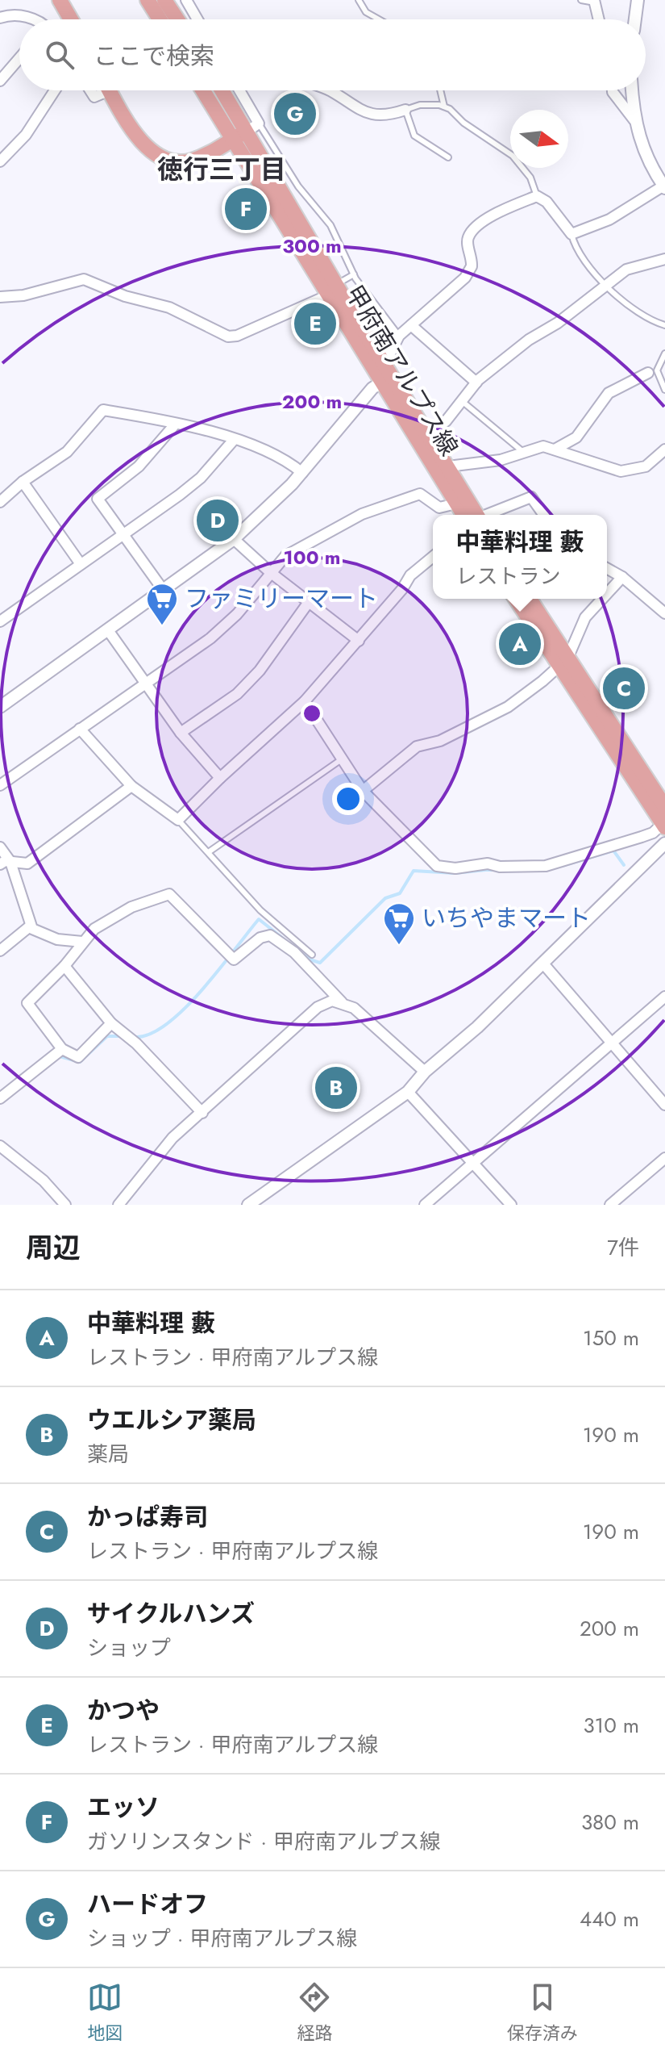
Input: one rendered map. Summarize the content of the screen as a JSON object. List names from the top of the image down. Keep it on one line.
{"streets":{"main road":["甲府南アルプス線"]},"districts":["徳行三丁目"],"places":{"supermarket":["ファミリーマート","いちやまマート"]},"north":"right","page":{"search":"ここで検索","pins":["G","F","E","D","A","C","B"],"popup":["中華料理 藪","レストラン"],"heading":["周辺","7件"],"list":[{"mark":"A","name":"中華料理 藪","note":"レストラン · 甲府南アルプス線","value":"150 m"},{"mark":"B","name":"ウエルシア薬局","note":"薬局","value":"190 m"},{"mark":"C","name":"かっぱ寿司","note":"レストラン · 甲府南アルプス線","value":"190 m"},{"mark":"D","name":"サイクルハンズ","note":"ショップ","value":"200 m"},{"mark":"E","name":"かつや","note":"レストラン · 甲府南アルプス線","value":"310 m"},{"mark":"F","name":"エッソ","note":"ガソリンスタンド · 甲府南アルプス線","value":"380 m"},{"mark":"G","name":"ハードオフ","note":"ショップ · 甲府南アルプス線","value":"440 m"}],"nav":["地図","経路","保存済み"]},"rings":["300 m","200 m","100 m"]}
